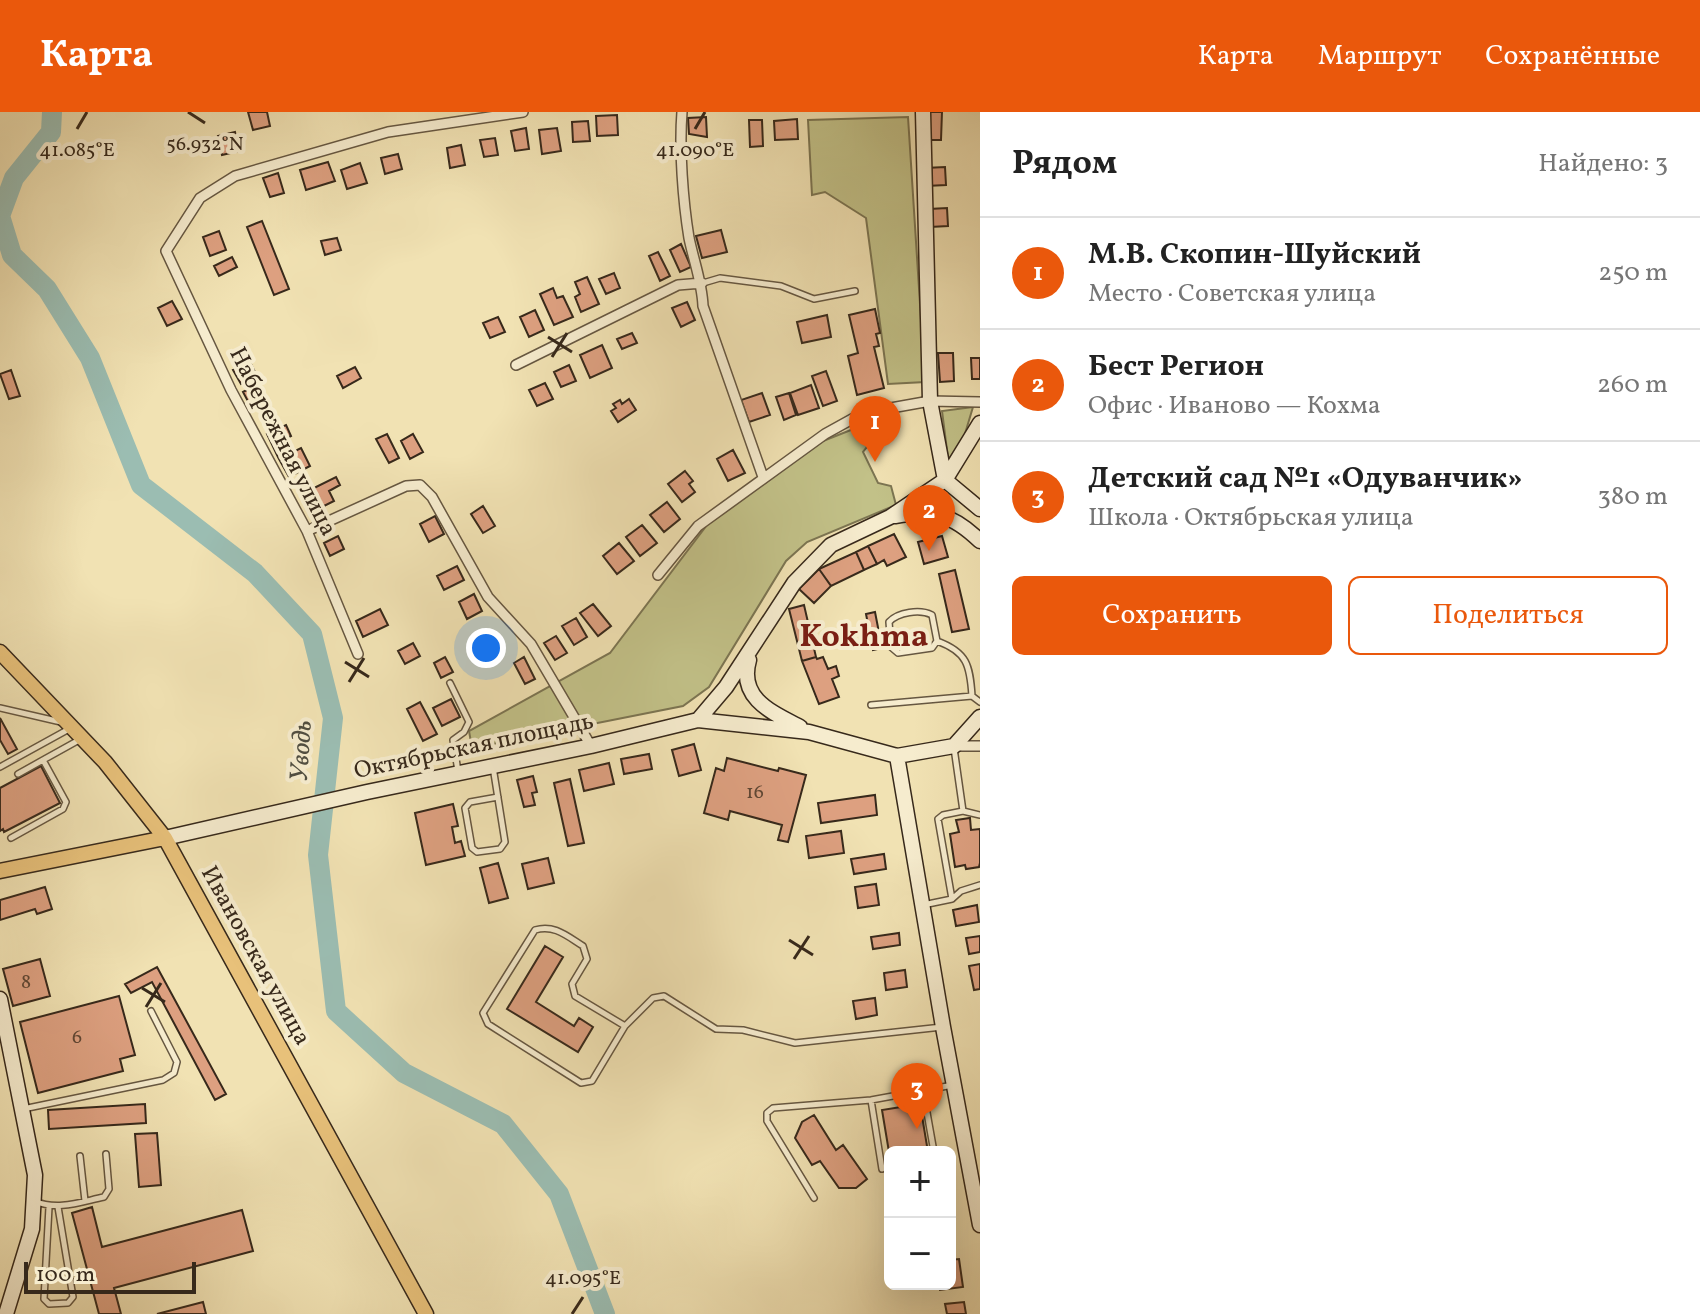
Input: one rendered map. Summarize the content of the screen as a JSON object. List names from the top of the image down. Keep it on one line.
{"streets":{"main road":["Октябрьская площадь","Ивановская улица"],"street":["Набережная улица"]},"crossings":[["Октябрьская площадь","Ивановская улица"]],"districts":["Kokhma"],"water":["Уводь"],"house_numbers":["16","8","6"],"scale_bar":"100 m","page":{"header":"Карта","nav":["Карта","Маршрут","Сохранённые"],"heading":["Рядом","Найдено: 3"],"list":[{"mark":"1","name":"М.В. Скопин-Шуйский","note":"Место · Советская улица","value":"250 m"},{"mark":"2","name":"Бест Регион","note":"Офис · Иваново — Кохма","value":"260 m"},{"mark":"3","name":"Детский сад №1 «Одуванчик»","note":"Школа · Октябрьская улица","value":"380 m"}],"pins":["1","2","3"],"buttons":["Сохранить","Поделиться"],"map_buttons":["+","−"],"scale":"100 m"},"coordinates":["56.932°N","41.085°E","41.090°E","41.095°E"]}
